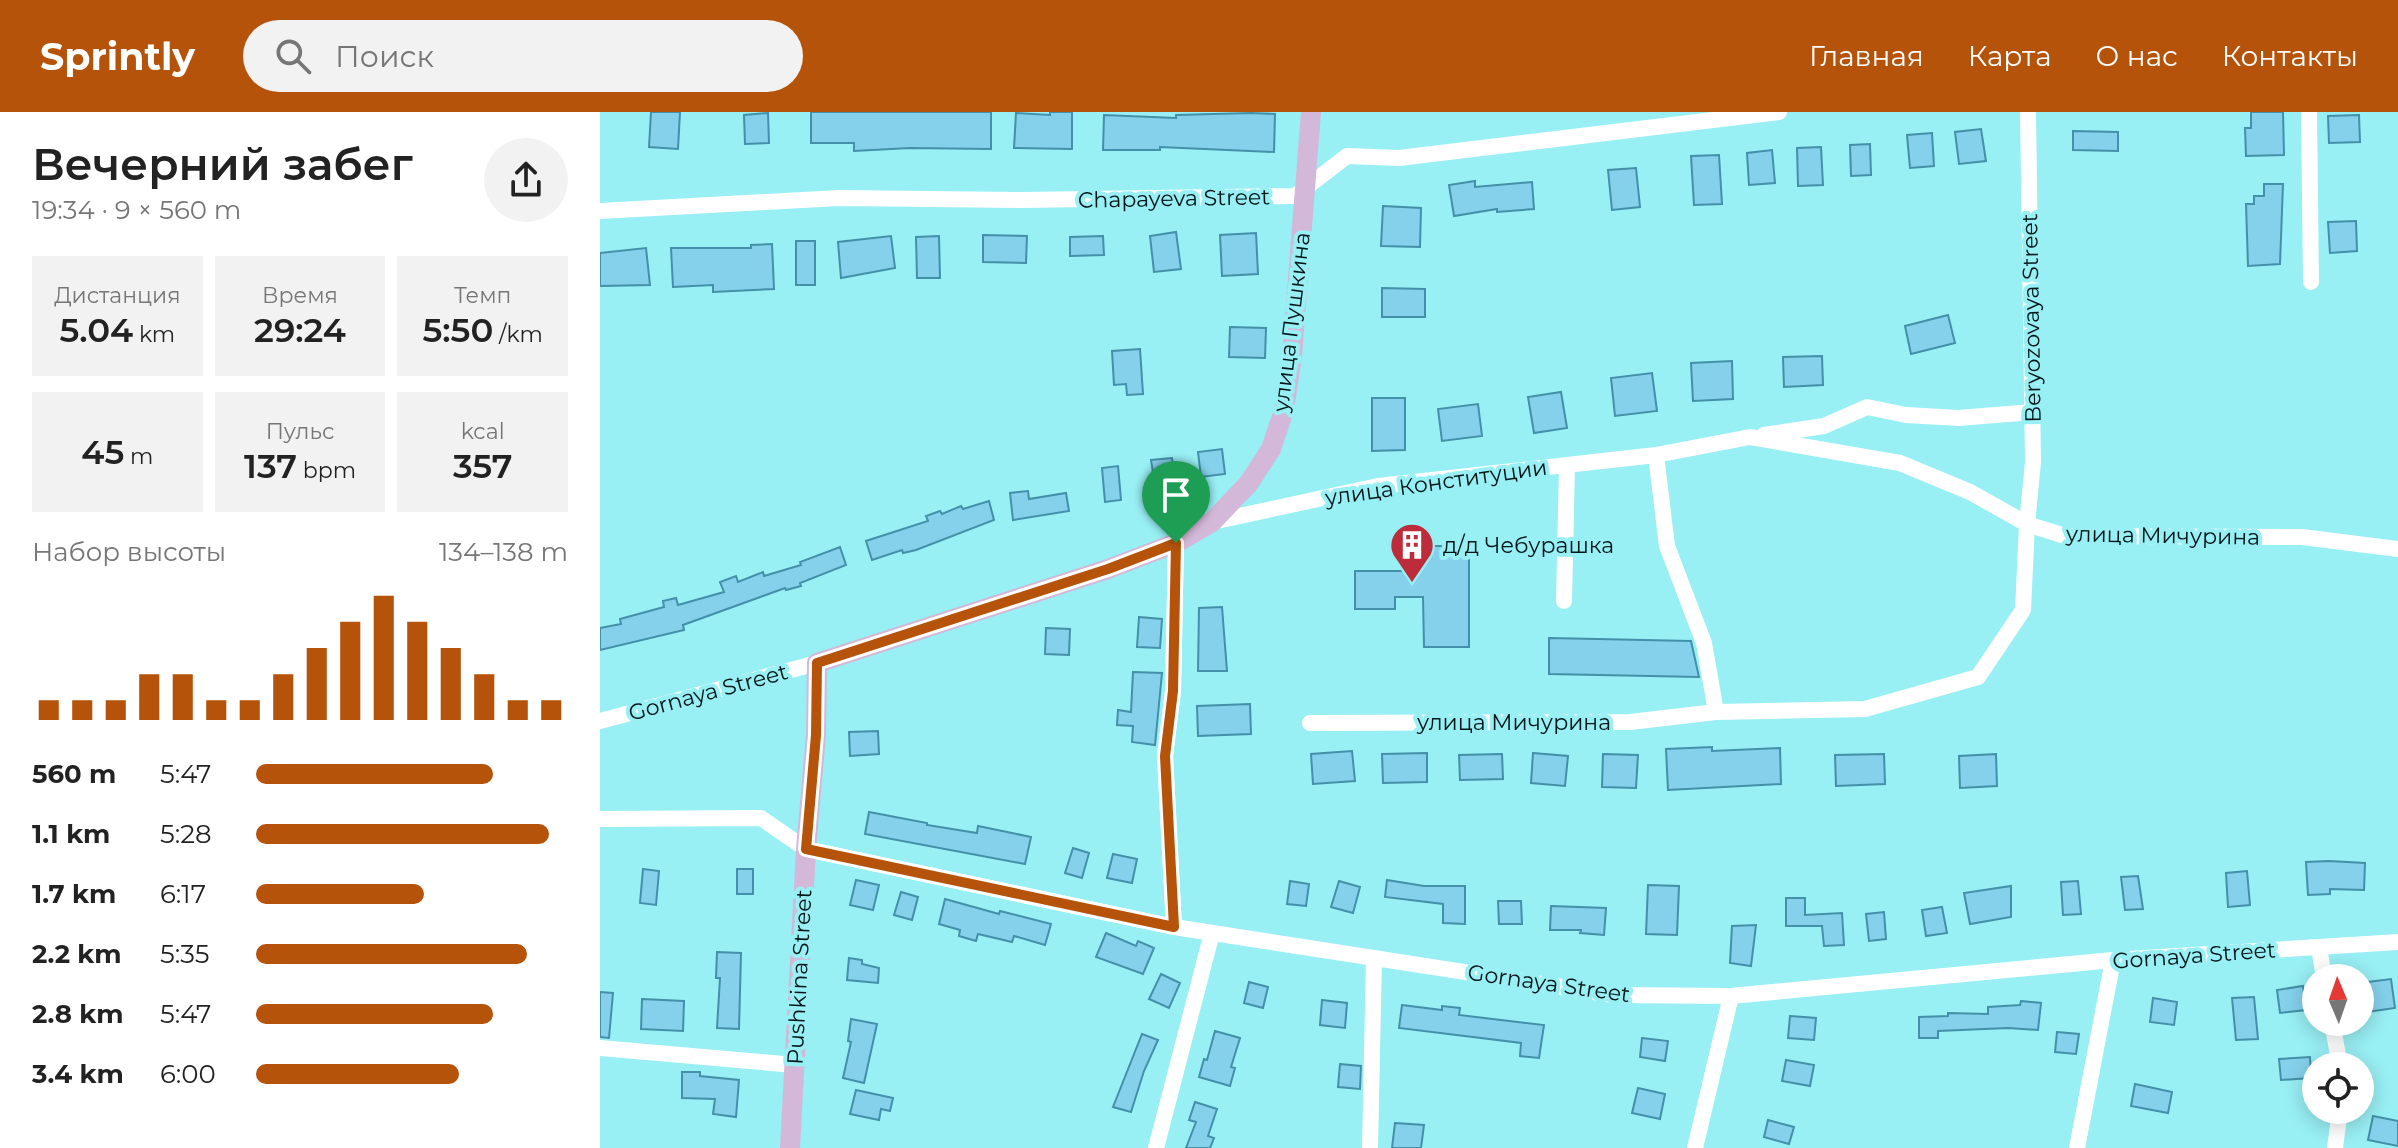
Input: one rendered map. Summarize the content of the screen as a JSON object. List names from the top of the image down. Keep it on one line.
{"streets":{"main road":["улица Пушкина","Pushkina Street"],"street":["Chapayeva Street","Beryozovaya Street","улица Конституции","улица Мичурина","Gornaya Street"]},"crossings":[["Chapayeva Street","улица Пушкина"],["Beryozovaya Street","улица Конституции"],["Beryozovaya Street","улица Мичурина"],["улица Пушкина","улица Конституции"],["улица Пушкина","Gornaya Street"],["улица Пушкина","Pushkina Street"],["улица Конституции","улица Мичурина"],["Gornaya Street","Pushkina Street"]],"places":{"building":["д/д Чебурашка"]},"north":"top","page":{"header":"Sprintly","search":"Поиск","nav":["Главная","Карта","О нас","Контакты"],"heading":["Вечерний забег","19:34 · 9 × 560 m"],"stats":[["Дистанция","5.04 km"],["Время","29:24"],["Темп","5:50 /km"],["45 m"],["Пульс","137 bpm"],["kcal","357"]],"chart":["Набор высоты","134–138 m"],"list":[{"name":"560 m","note":"5:47"},{"name":"1.1 km","note":"5:28"},{"name":"1.7 km","note":"6:17"},{"name":"2.2 km","note":"5:35"},{"name":"2.8 km","note":"5:47"},{"name":"3.4 km","note":"6:00"}]}}
